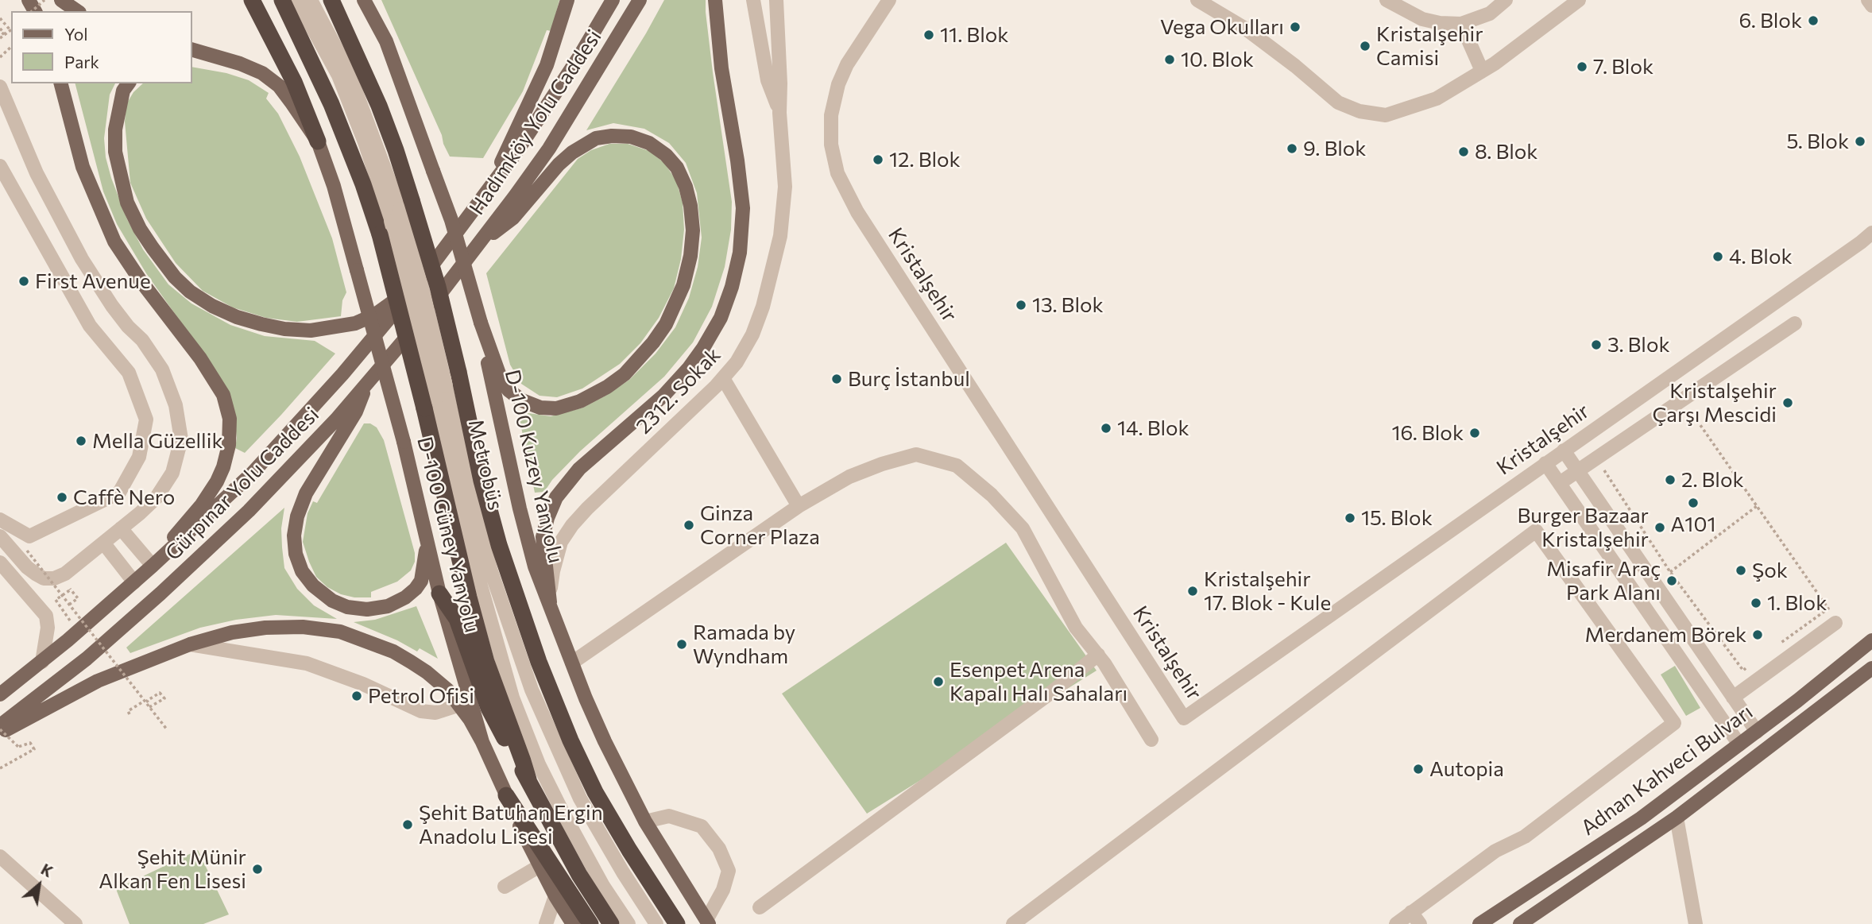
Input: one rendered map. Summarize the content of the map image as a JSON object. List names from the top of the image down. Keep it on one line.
{"streets":{"main road":["Hadımköy Yolu Caddesi","D-100 Kuzey Yanyolu","Gürpınar Yolu Caddesi","D-100 Güney Yanyolu","Adnan Kahveci Bulvarı"],"street":["Kristalşehir","2312. Sokak","Metrobüs"]},"crossings":[["Hadımköy Yolu Caddesi","Gürpınar Yolu Caddesi"],["2312. Sokak","D-100 Kuzey Yanyolu"]],"places":["6. Blok","Vega Okulları","11. Blok","Kristalşehir Camisi","10. Blok","7. Blok","5. Blok","9. Blok","8. Blok","12. Blok","4. Blok","First Avenue","13. Blok","3. Blok","Burç İstanbul","Kristalşehir Çarşı Mescidi","14. Blok","16. Blok","Mella Güzellik","2. Blok","Caffè Nero","A101","15. Blok","Ginza Corner Plaza","Burger Bazaar Kristalşehir","Şok","Misafir Araç Park Alanı","Kristalşehir 17. Blok - Kule","1. Blok","Merdanem Börek","Ramada by Wyndham","Esenpet Arena Kapalı Halı Sahaları","Petrol Ofisi","Autopia","Şehit Batuhan Ergin Anadolu Lisesi","Şehit Münir Alkan Fen Lisesi"],"legend":["Yol","Park"],"north":"top right"}
